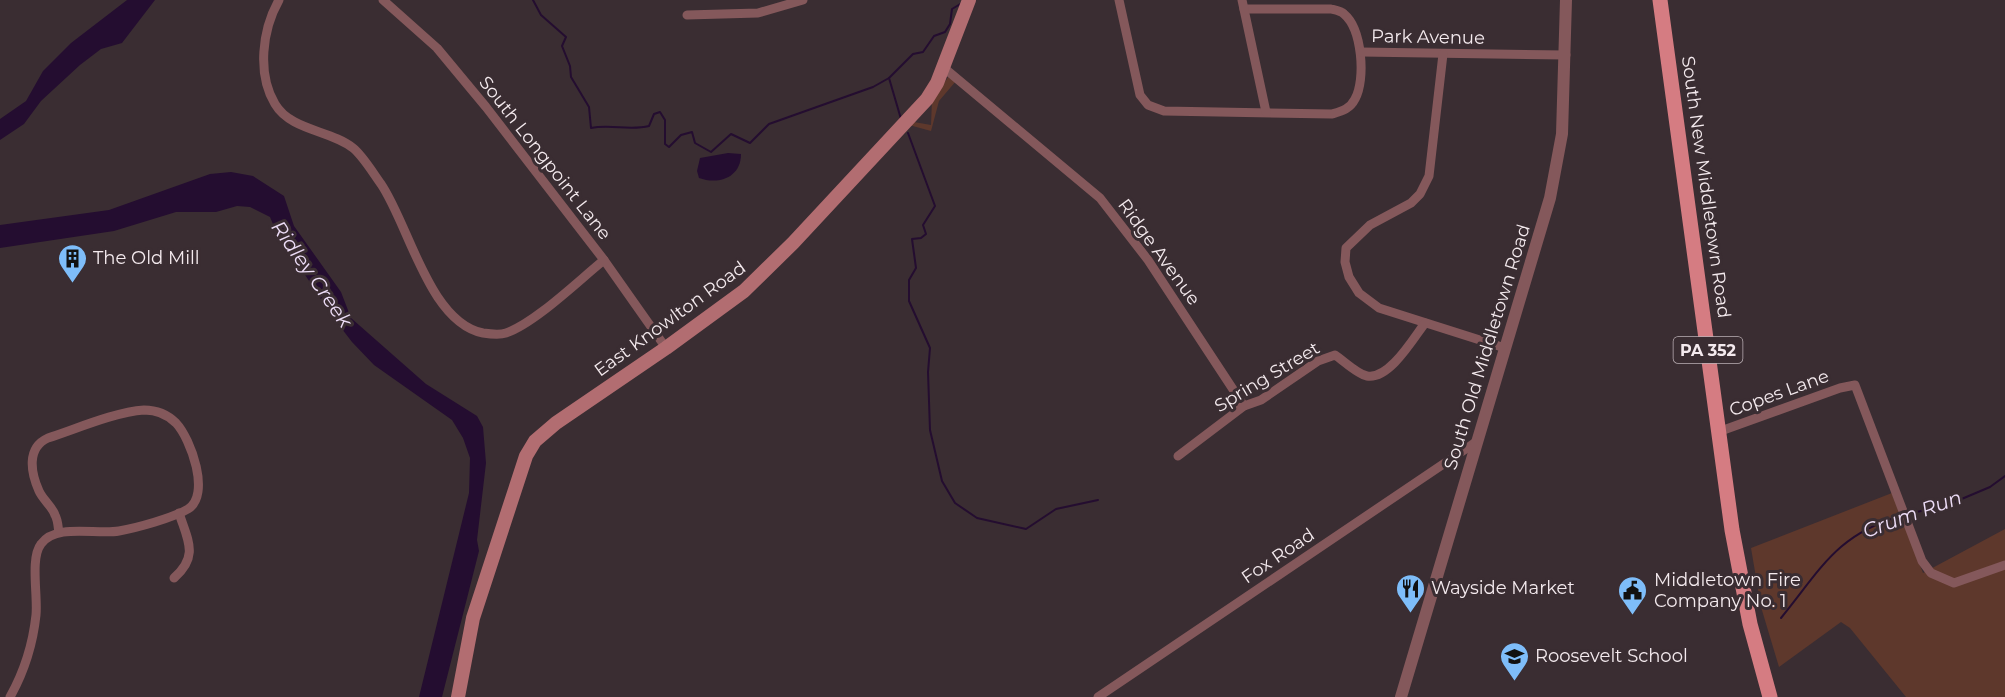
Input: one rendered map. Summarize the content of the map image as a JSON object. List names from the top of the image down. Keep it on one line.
{"streets":{"main road":["South New Middletown Road","East Knowlton Road","PA 352"],"street":["Park Avenue","South Longpoint Lane","Ridge Avenue","South Old Middletown Road","Spring Street","Copes Lane","Fox Road"]},"crossings":[["Park Avenue","South Old Middletown Road"],["South Longpoint Lane","East Knowlton Road"],["South New Middletown Road","Copes Lane"],["Ridge Avenue","East Knowlton Road"],["Ridge Avenue","Spring Street"],["South Old Middletown Road","Fox Road"]],"water":["Ridley Creek","Crum Run"],"places":{"building":["The Old Mill"],"restaurant":["Wayside Market"],"public building":["Middletown Fire Company No. 1"],"school or university":["Roosevelt School"]}}
